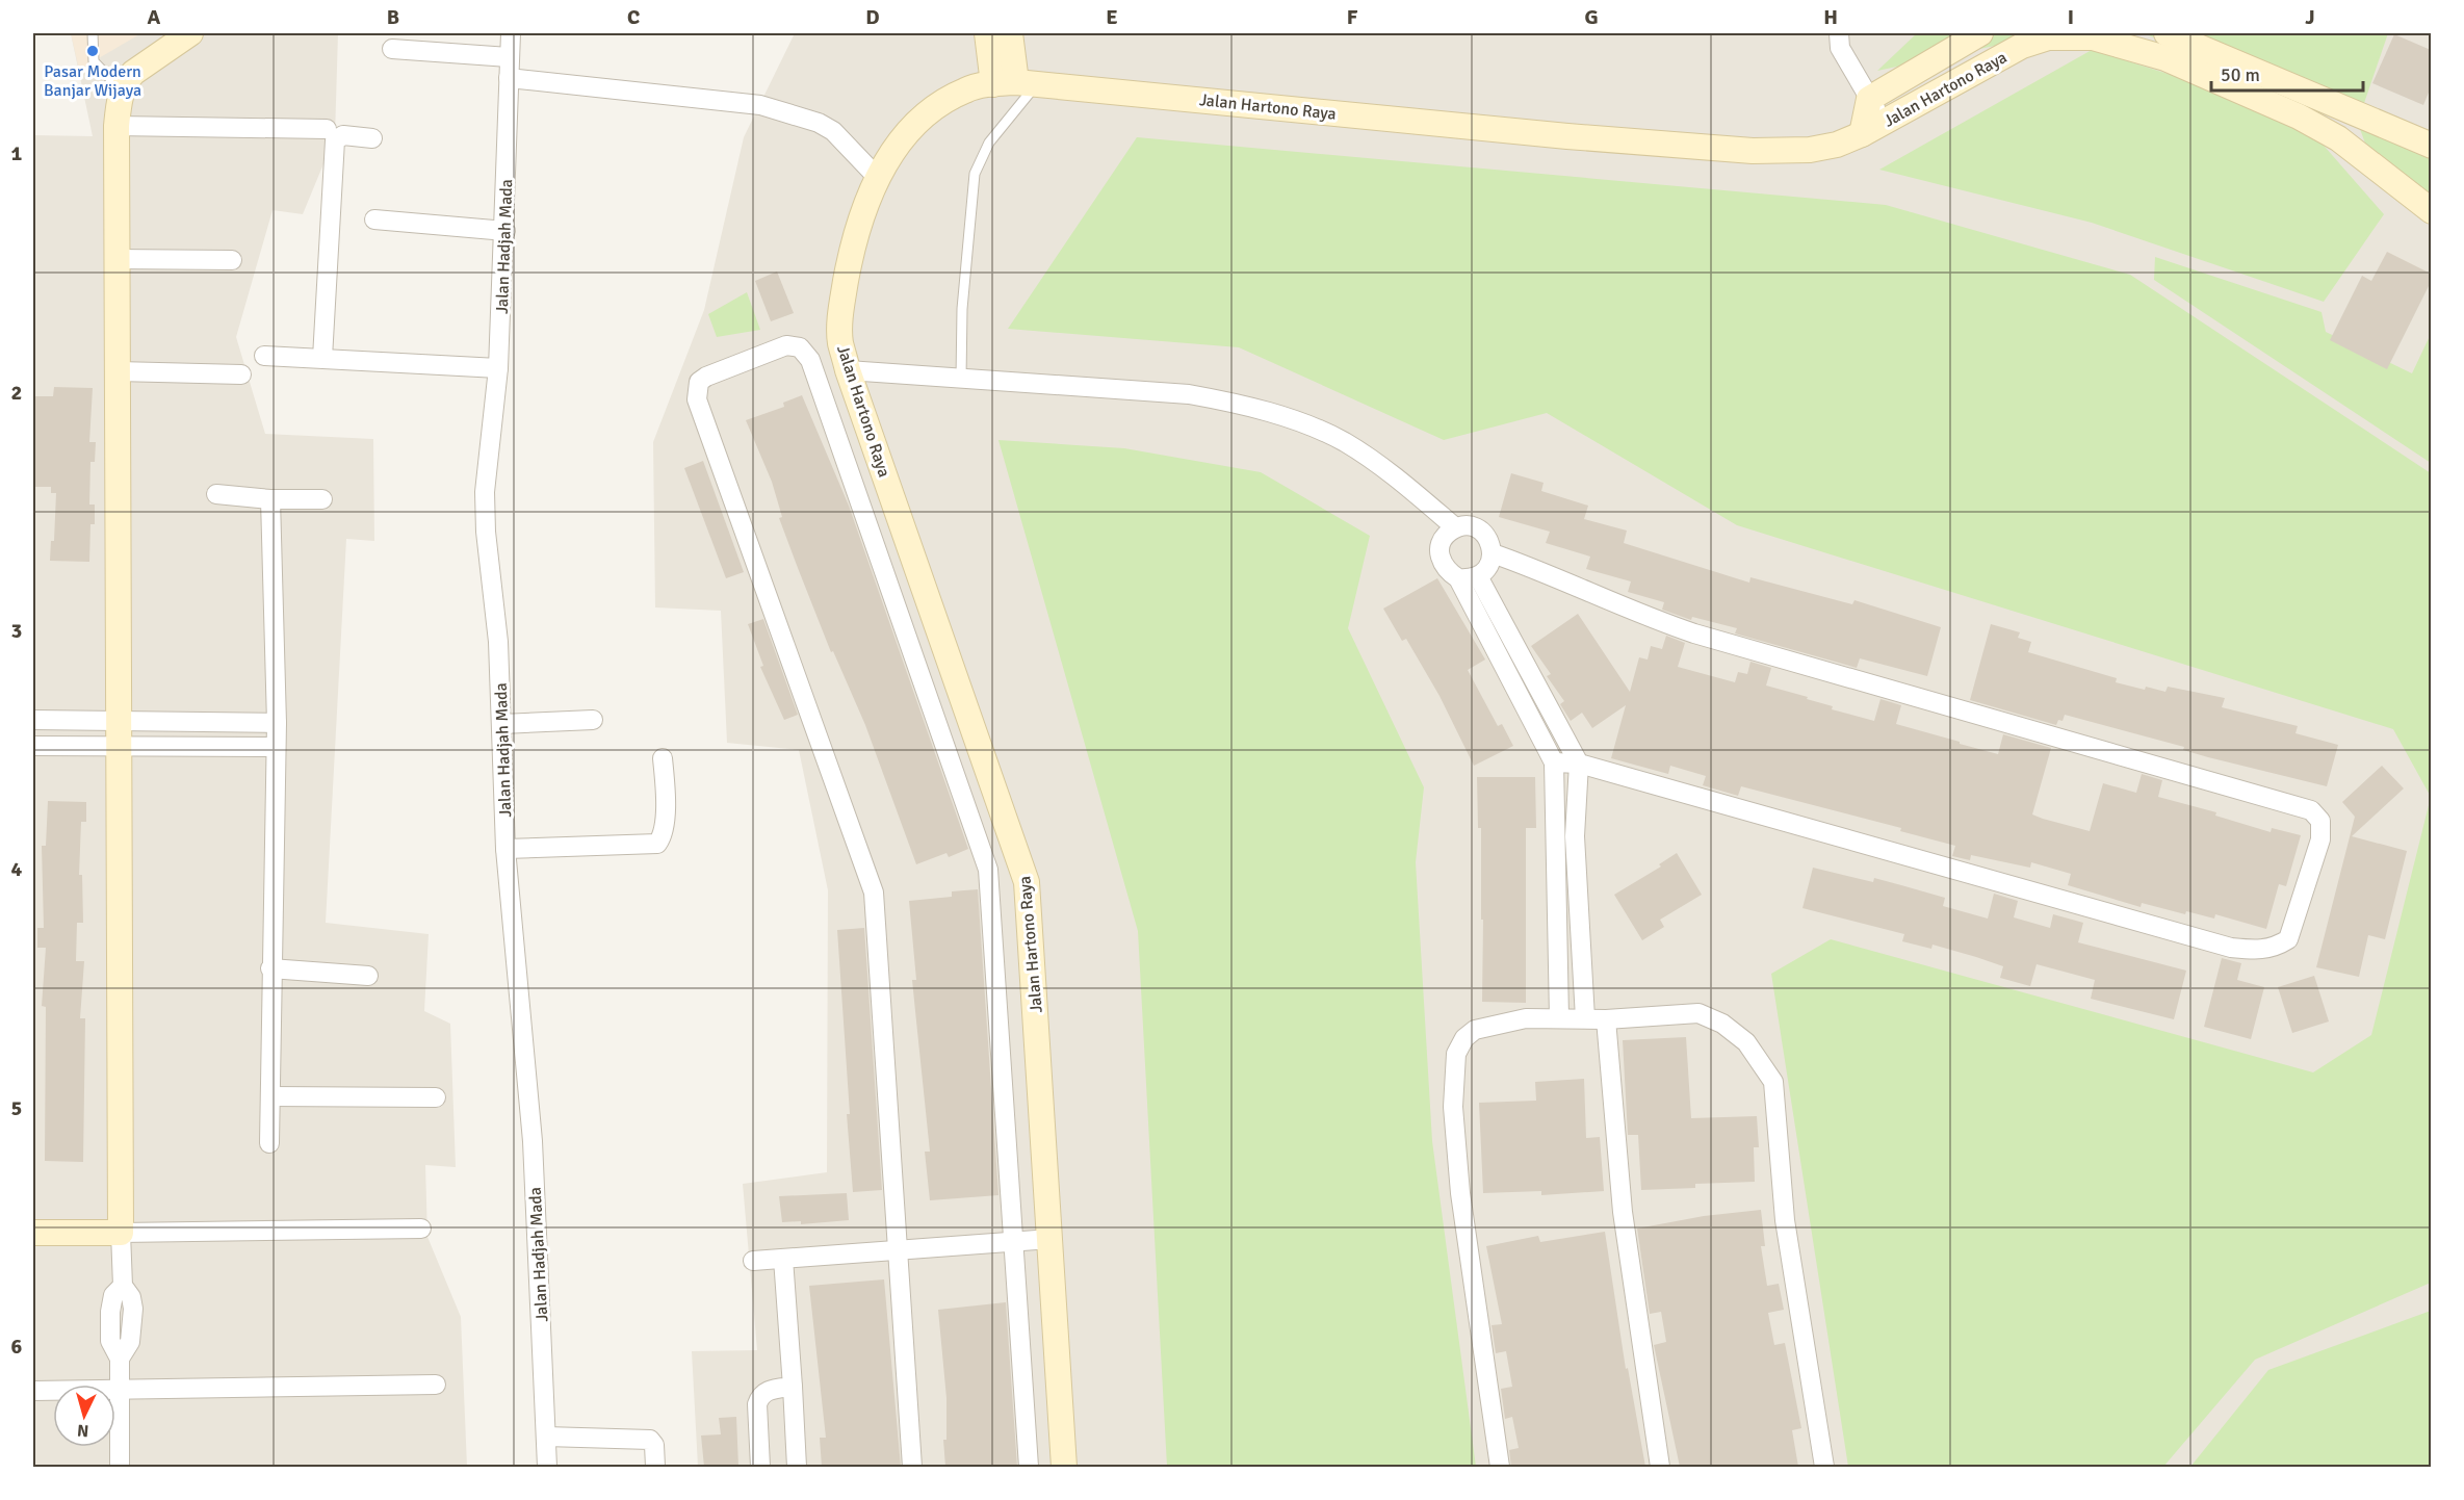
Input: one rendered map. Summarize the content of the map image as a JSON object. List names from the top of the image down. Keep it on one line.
{"streets":{"street":["Jalan Hartono Raya","Jalan Hadjah Mada"]},"places":["Pasar Modern Banjar Wijaya"],"scale_bar":"50 m","north":"bottom","grid":{"columns":["A","B","C","D","E","F","G","H","I","J"],"rows":["1","2","3","4","5","6"]}}
